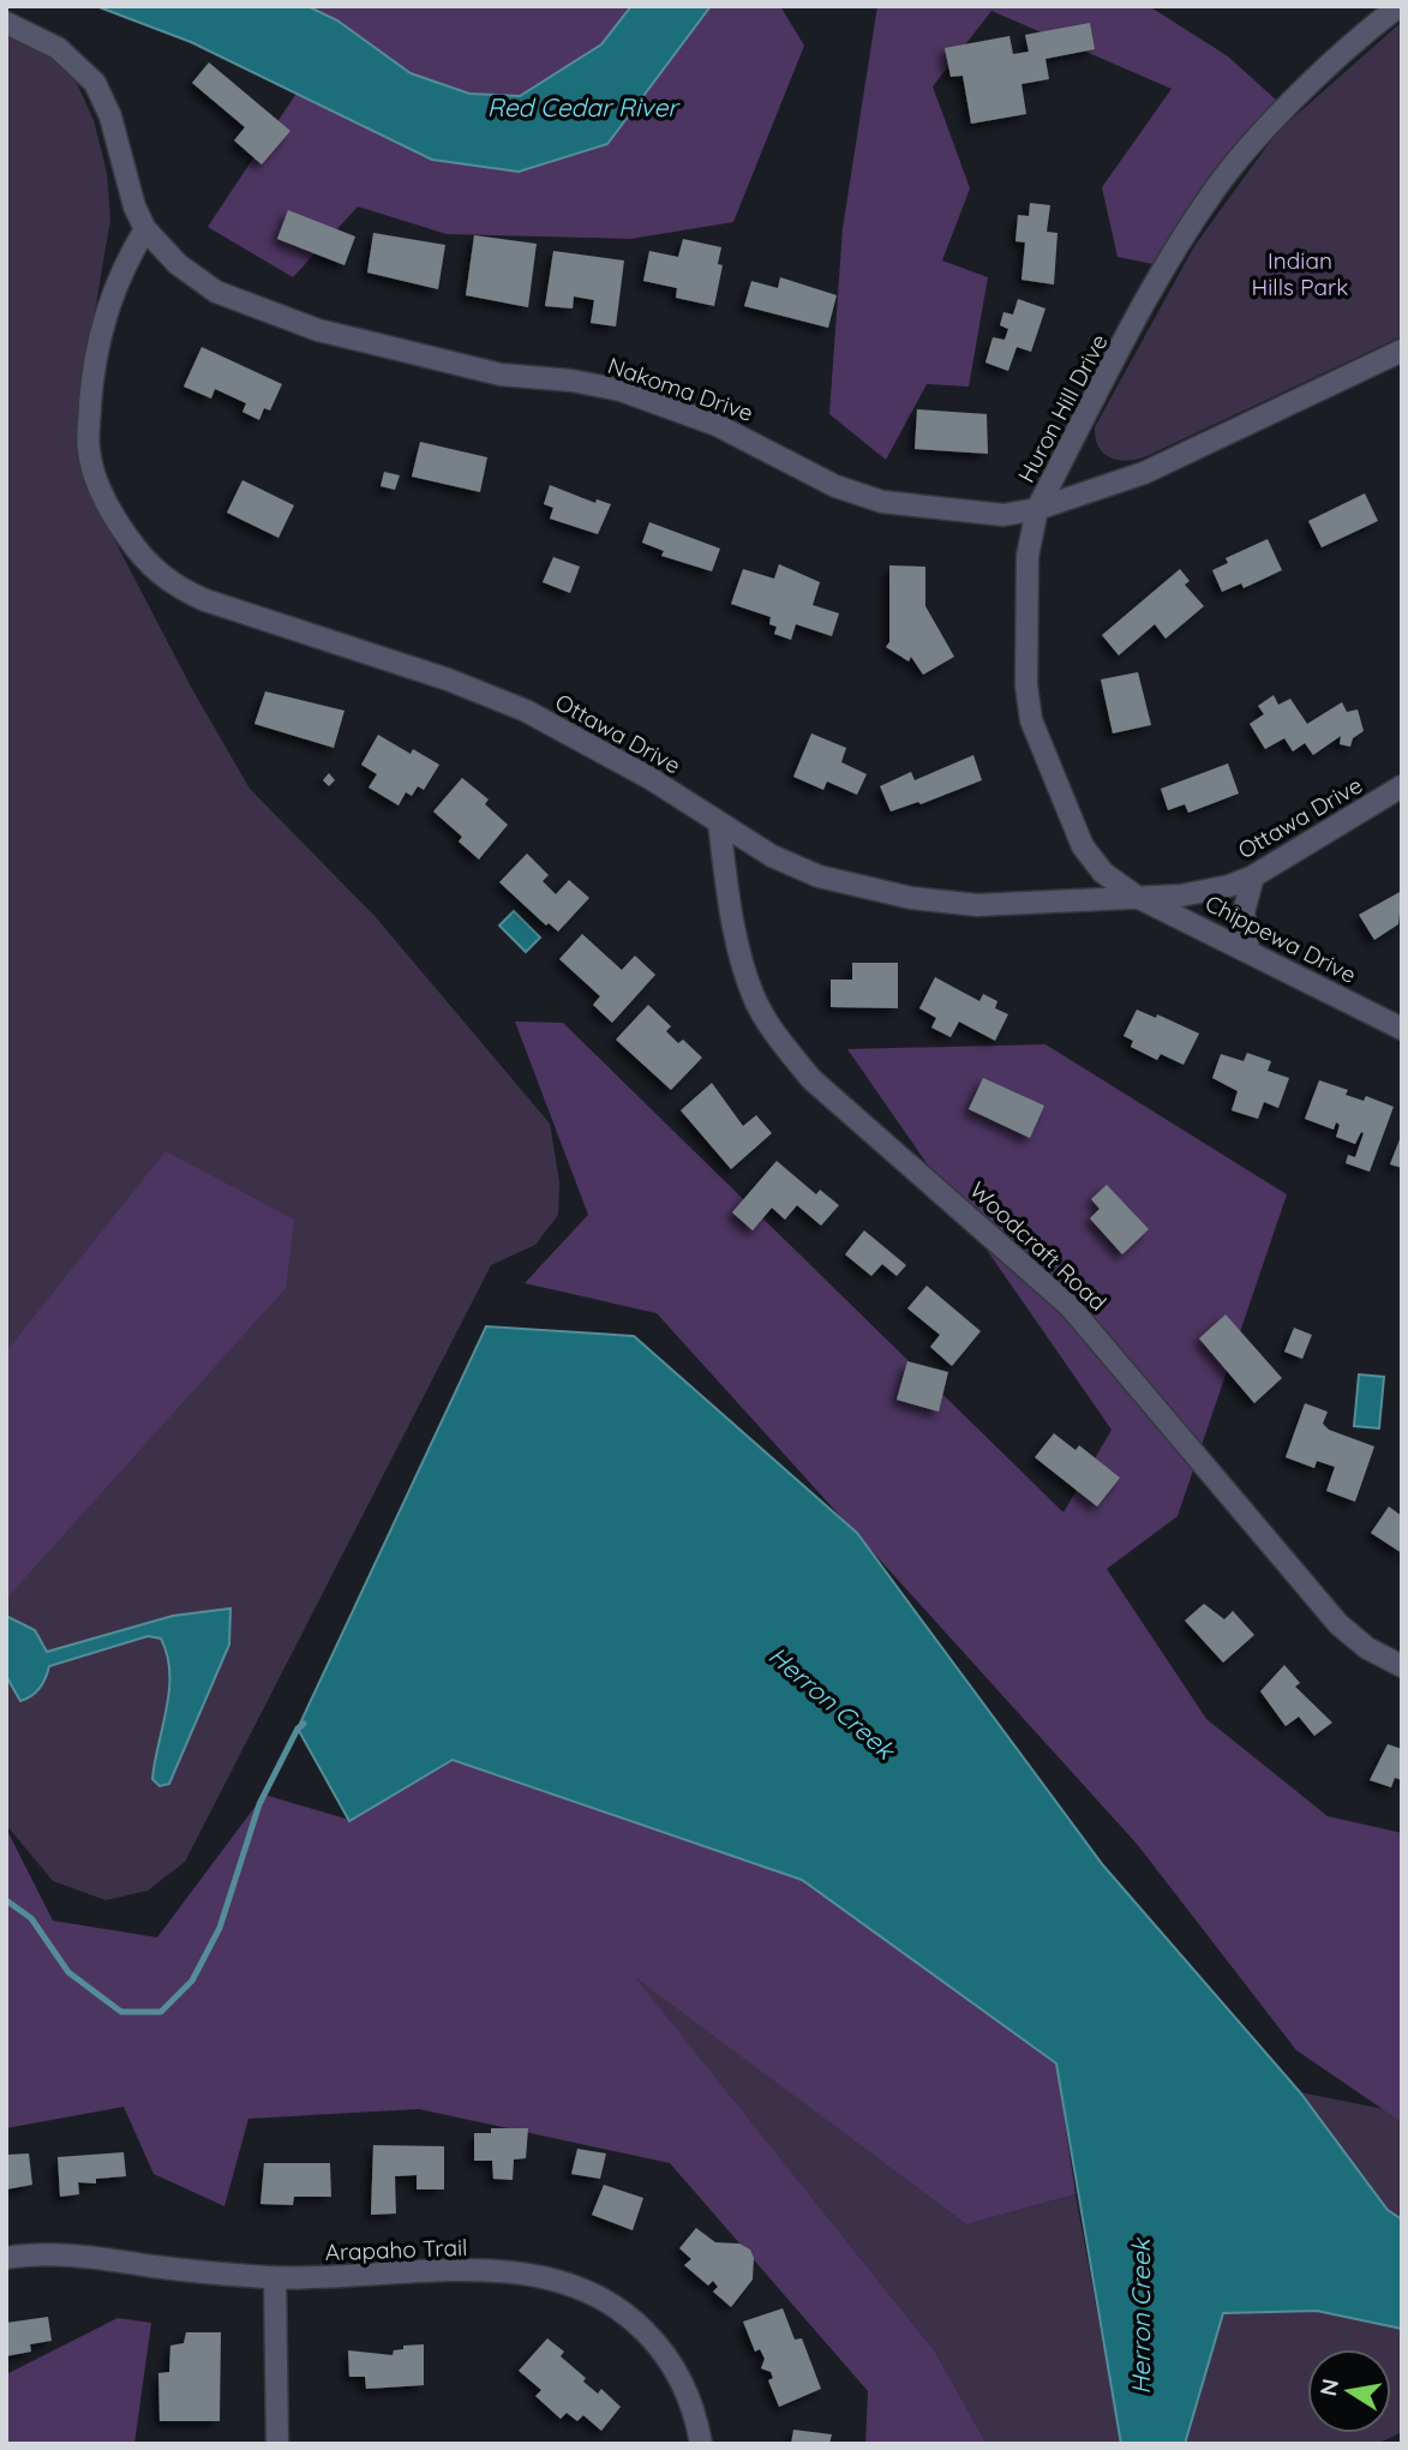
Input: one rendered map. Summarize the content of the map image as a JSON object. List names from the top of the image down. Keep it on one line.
{"streets":{"street":["Nakoma Drive","Huron Hill Drive","Ottawa Drive","Chippewa Drive","Woodcraft Road","Arapaho Trail"]},"crossings":[["Nakoma Drive","Huron Hill Drive"],["Nakoma Drive","Ottawa Drive"],["Huron Hill Drive","Ottawa Drive"],["Huron Hill Drive","Chippewa Drive"],["Ottawa Drive","Chippewa Drive"],["Ottawa Drive","Woodcraft Road"]],"water":["Red Cedar River","Herron Creek"],"parks":["Indian Hills Park"],"north":"left"}
